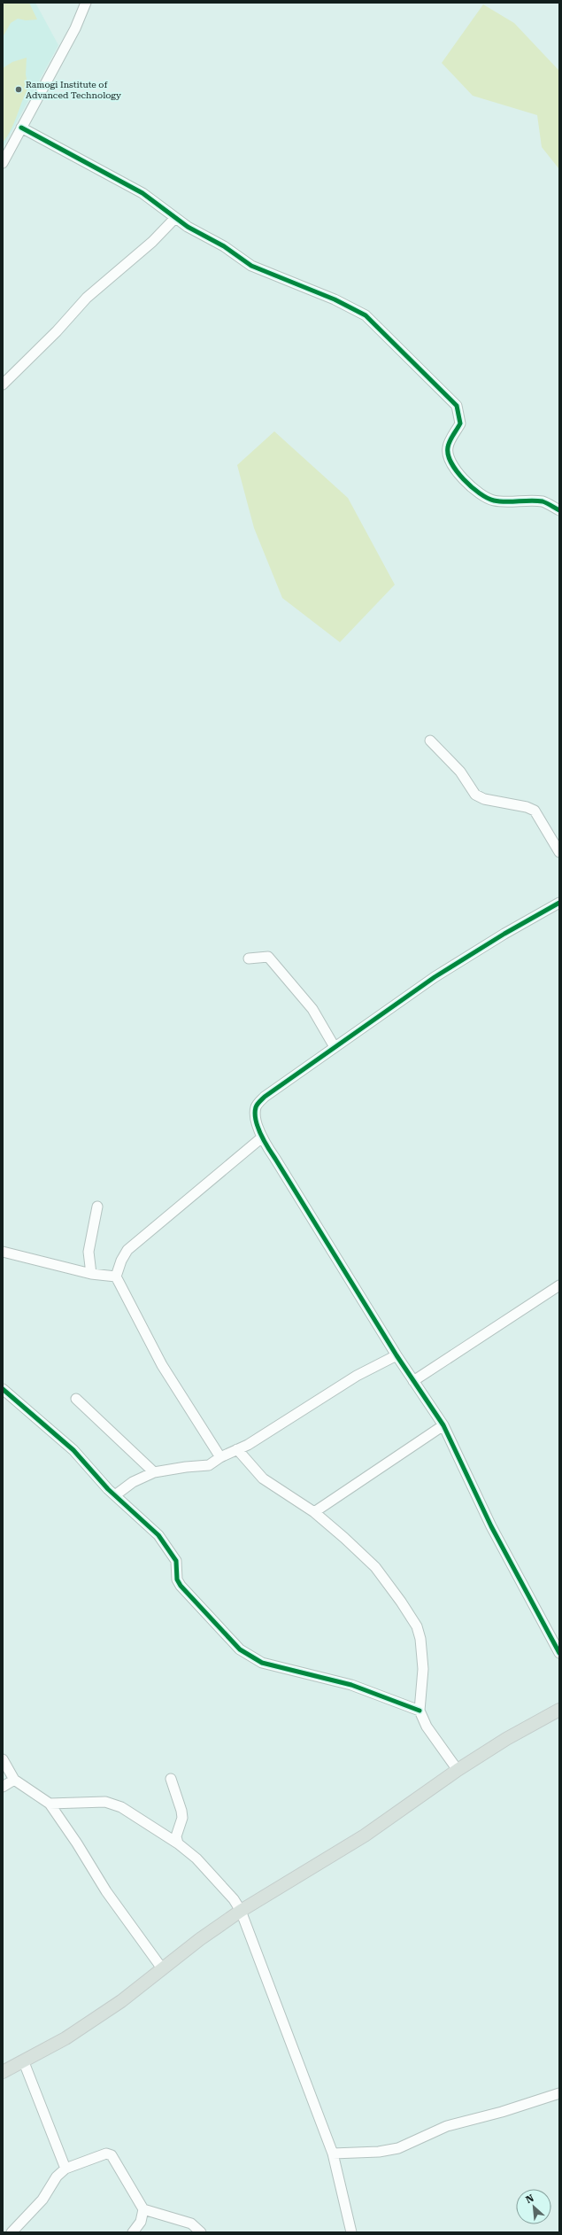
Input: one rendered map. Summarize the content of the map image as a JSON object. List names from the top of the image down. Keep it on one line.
{"places":["Ramogi Institute of Advanced Technology"],"north":"top left"}
